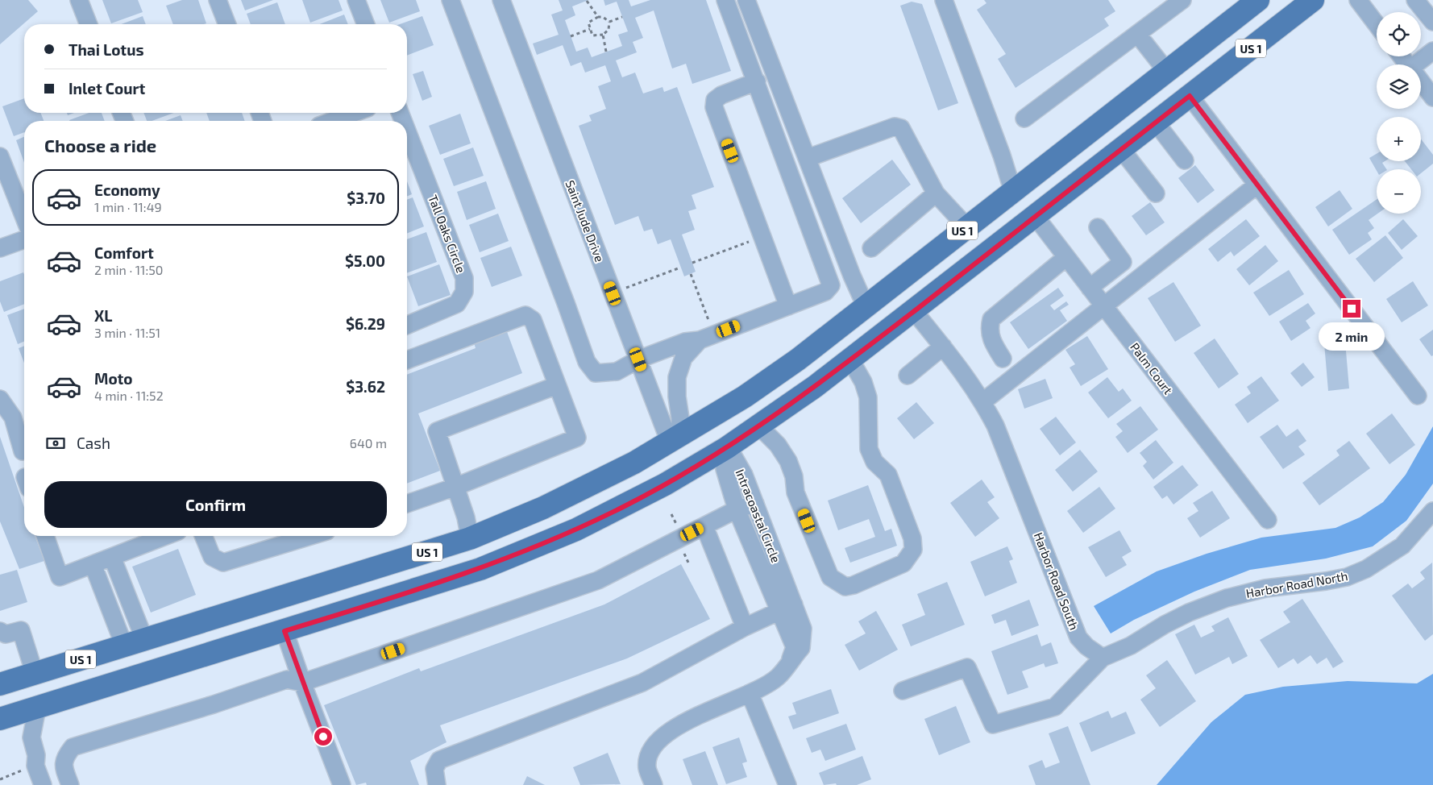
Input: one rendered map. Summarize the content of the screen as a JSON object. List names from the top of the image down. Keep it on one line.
{"streets":{"main road":["US 1"],"street":["Saint Jude Drive","Tall Oaks Circle","Palm Court","Intracoastal Circle","Harbor Road South","Harbor Road North"]},"crossings":[["US 1","Saint Jude Drive"],["US 1","Palm Court"],["US 1","Intracoastal Circle"],["US 1","Harbor Road South"],["Harbor Road South","Harbor Road North"]],"page":{"map_buttons":["+","−"],"banner":["Thai Lotus","Inlet Court"],"heading":"Choose a ride","list":[{"name":"Economy","note":"1 min · 11:49","value":"$3.70"},{"name":"Comfort","note":"2 min · 11:50","value":"$5.00"},{"name":"XL","note":"3 min · 11:51","value":"$6.29"},{"name":"Moto","note":"4 min · 11:52","value":"$3.62"}],"bubble":"2 min","pay":["Cash","640 m"],"buttons":"Confirm"}}
